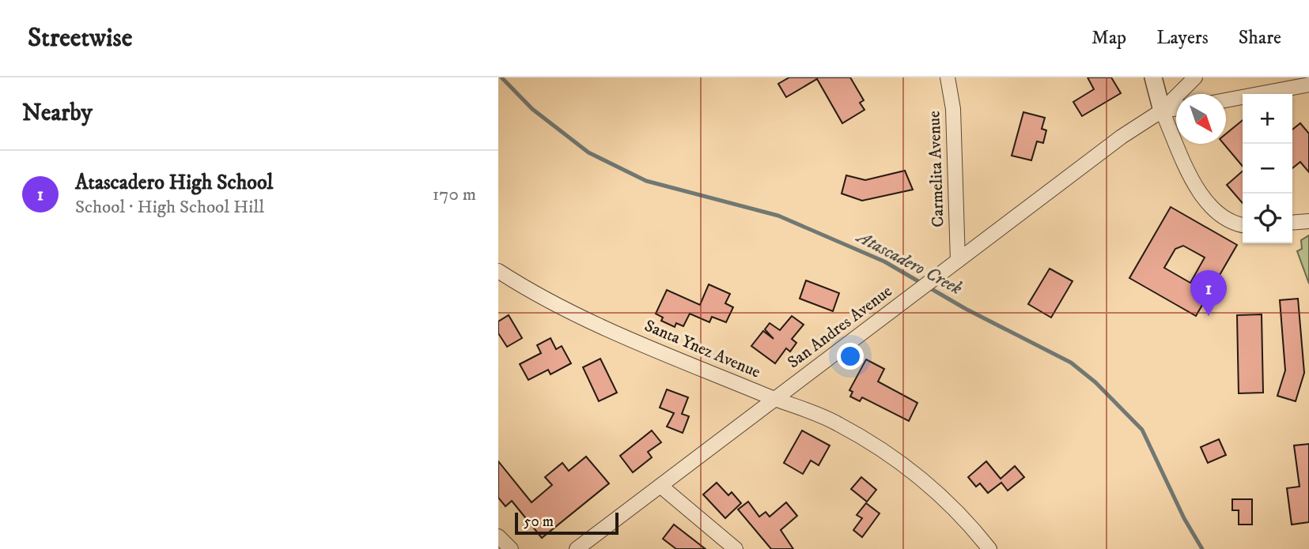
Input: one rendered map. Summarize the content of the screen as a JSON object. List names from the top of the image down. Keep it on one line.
{"streets":{"street":["Carmelita Avenue","San Andres Avenue","Santa Ynez Avenue"]},"crossings":[["Carmelita Avenue","San Andres Avenue"],["San Andres Avenue","Santa Ynez Avenue"]],"water":["Atascadero Creek"],"scale_bar":"50 m","north":"bottom right","page":{"header":"Streetwise","nav":["Map","Layers","Share"],"heading":"Nearby","map_buttons":["+","−"],"list":[{"mark":"1","name":"Atascadero High School","note":"School · High School Hill","value":"170 m"}],"pins":"1","scale":"50 m"}}
